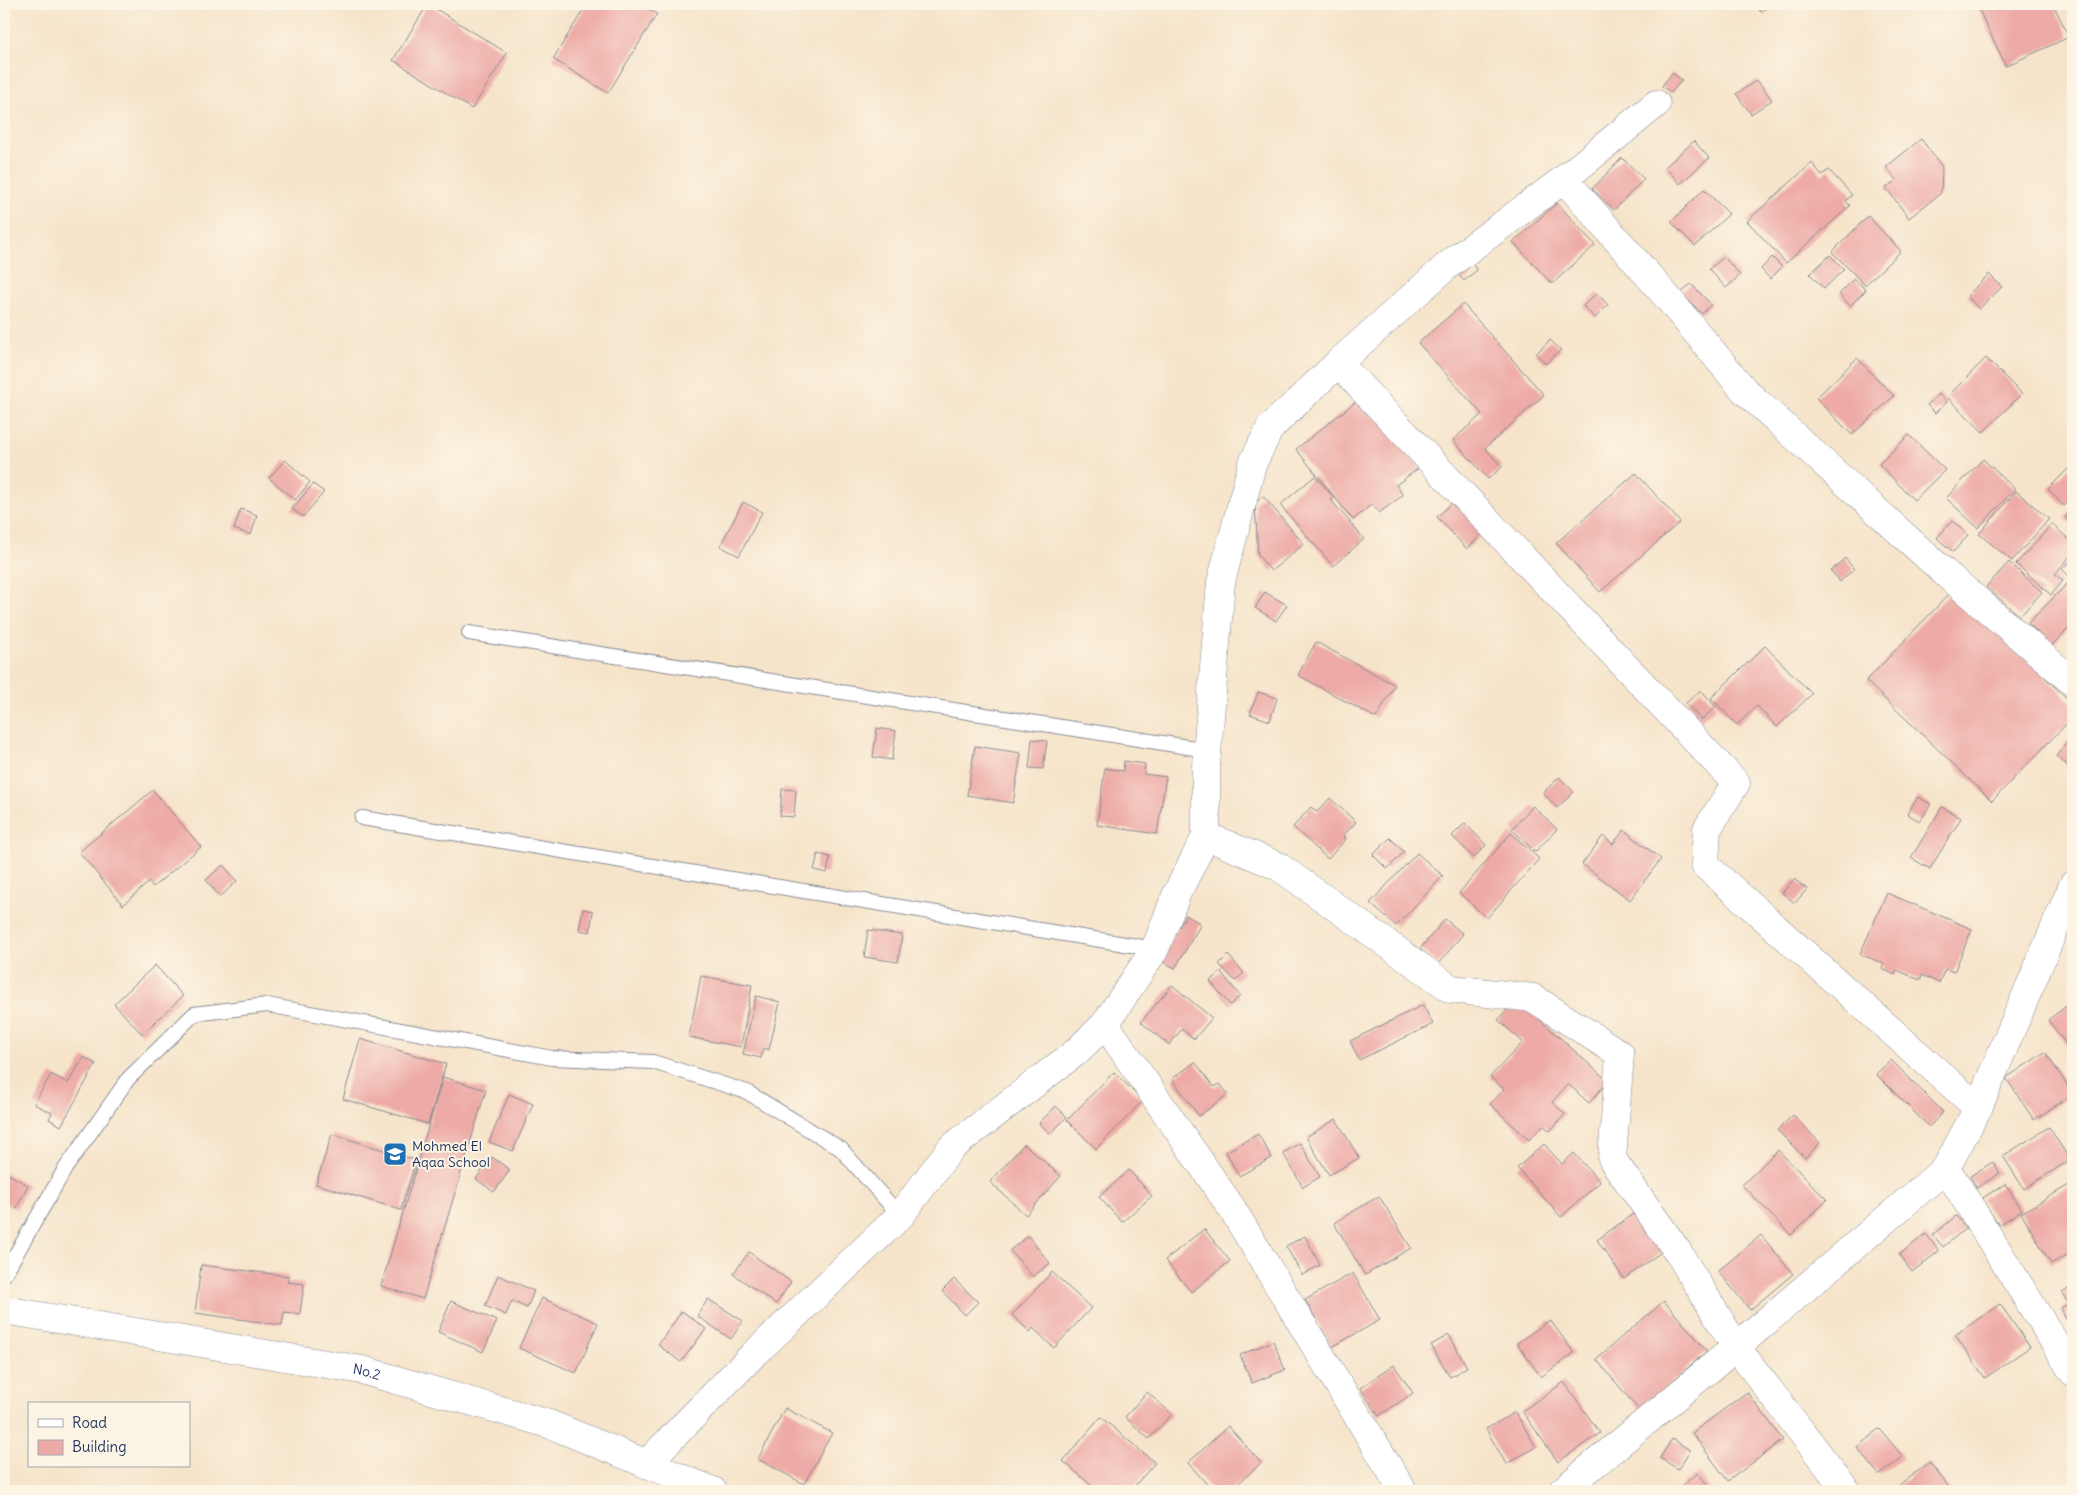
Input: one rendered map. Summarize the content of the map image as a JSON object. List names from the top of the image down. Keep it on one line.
{"streets":{"street":["No.2"]},"places":{"school or university":["Mohmed El Aqaa School"]},"legend":["Road","Building"]}
